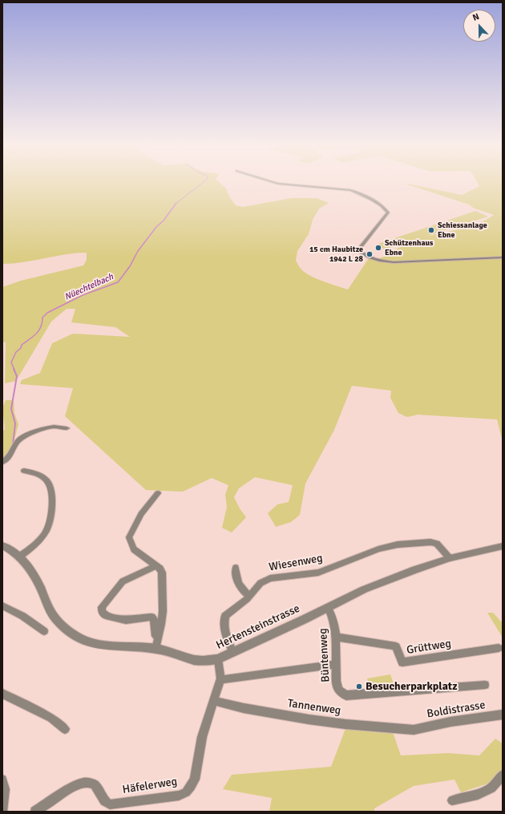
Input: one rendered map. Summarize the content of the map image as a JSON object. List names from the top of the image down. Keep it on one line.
{"streets":{"street":["Wiesenweg","Hertensteinstrasse","Grüttweg","Büntenweg","Tannenweg","Boldistrasse","Häfelerweg"]},"crossings":[["Wiesenweg","Hertensteinstrasse"],["Hertensteinstrasse","Büntenweg"],["Hertensteinstrasse","Häfelerweg"],["Grüttweg","Büntenweg"],["Tannenweg","Boldistrasse"],["Tannenweg","Häfelerweg"]],"water":["Nüechtelbach"],"places":["Schiessanlage Ebne","Schützenhaus Ebne","15 cm Haubitze 1942 L 28","Besucherparkplatz"],"north":"top"}
